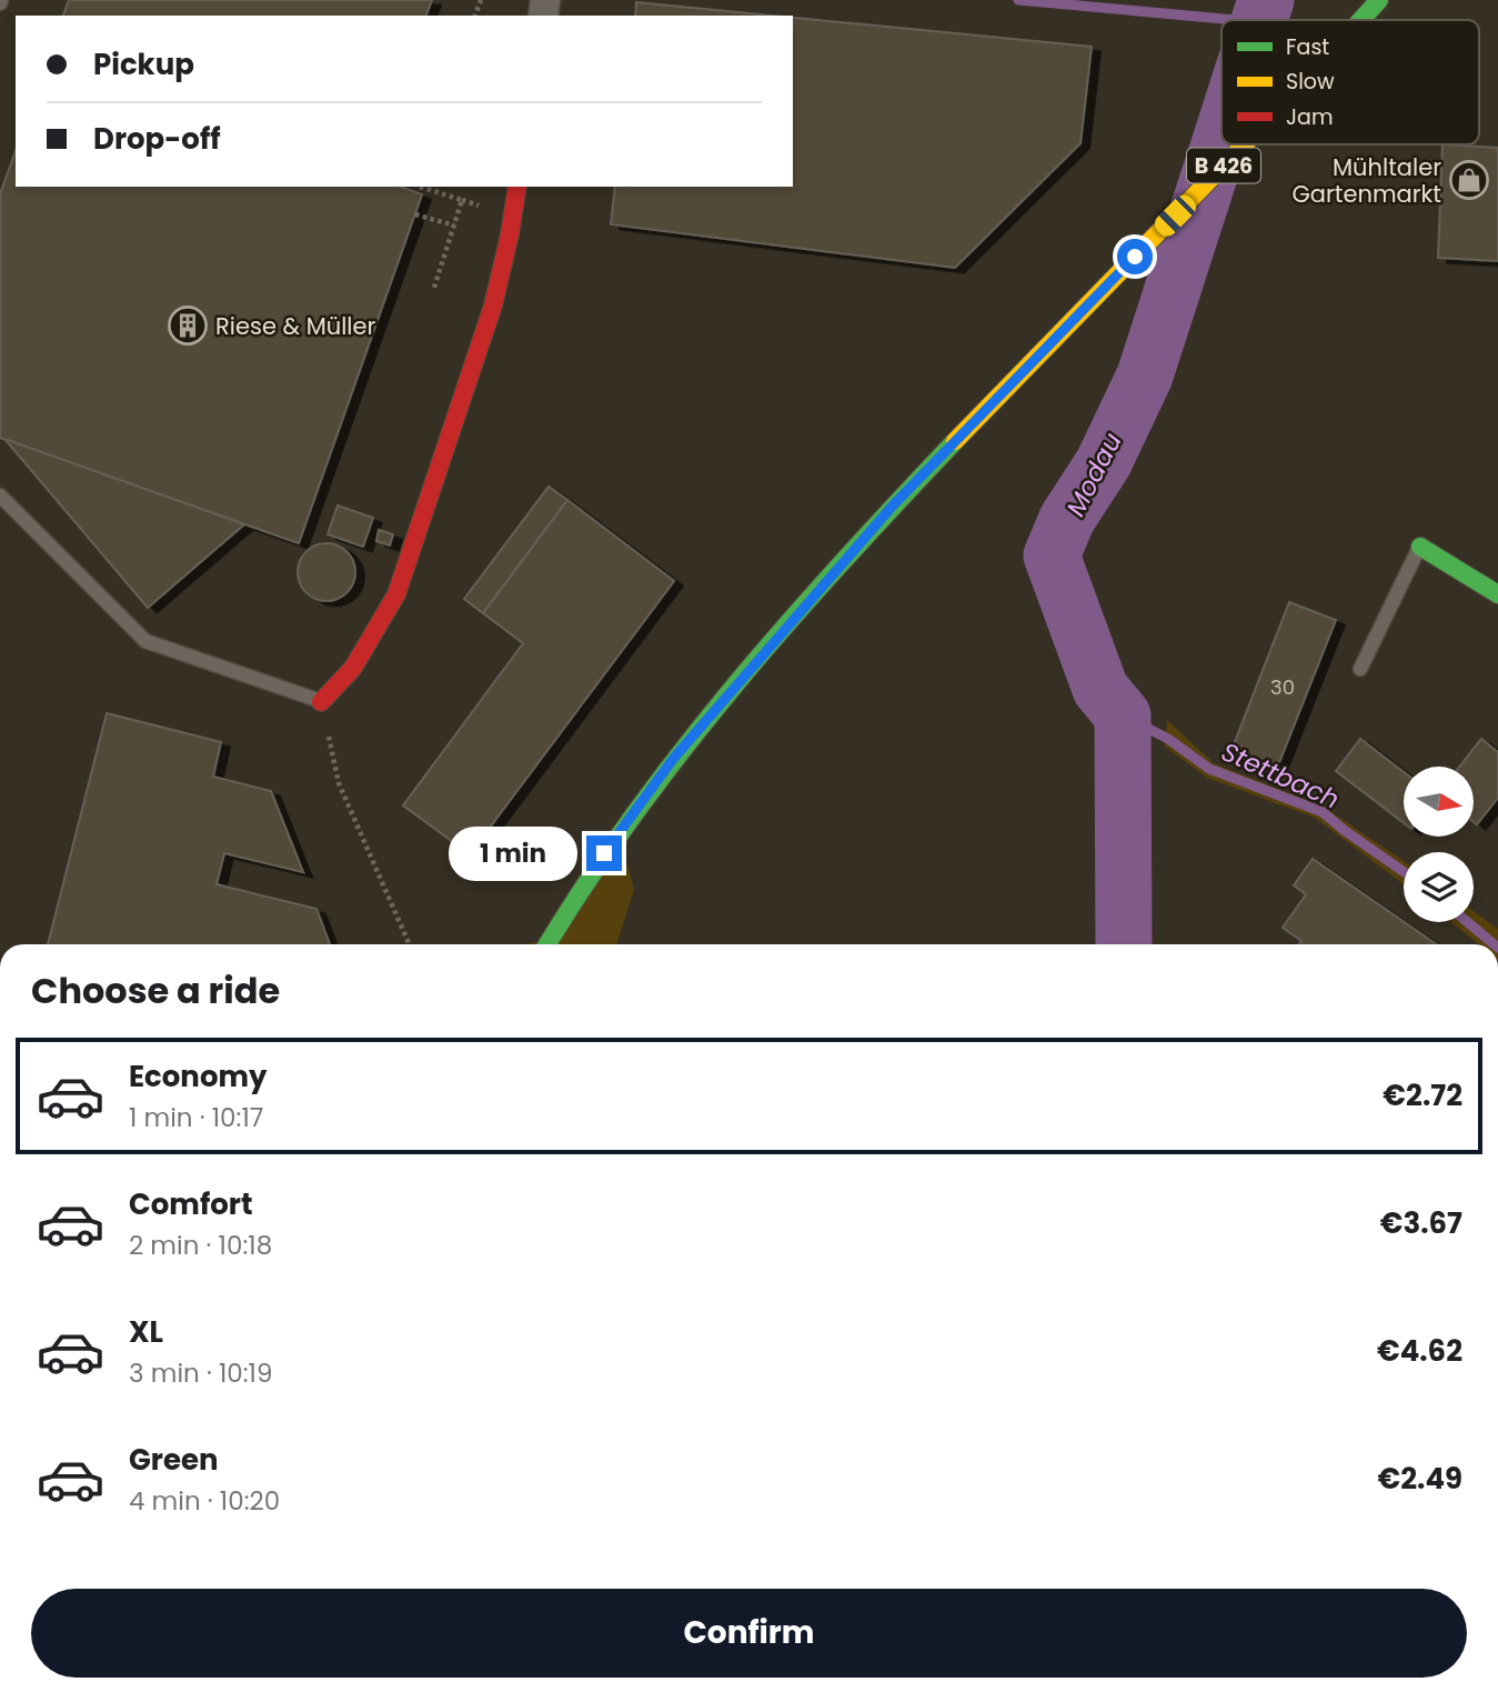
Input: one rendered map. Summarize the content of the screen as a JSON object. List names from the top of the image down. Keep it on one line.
{"streets":{"main road":["B 426"]},"water":["Modau","Stettbach"],"places":{"shop":["Mühltaler Gartenmarkt"],"building":["Riese & Müller"]},"house_numbers":["30"],"legend":["Fast","Slow","Jam"],"north":"right","page":{"banner":["Pickup","Drop-off"],"bubble":"1 min","heading":"Choose a ride","list":[{"name":"Economy","note":"1 min · 10:17","value":"€2.72"},{"name":"Comfort","note":"2 min · 10:18","value":"€3.67"},{"name":"XL","note":"3 min · 10:19","value":"€4.62"},{"name":"Green","note":"4 min · 10:20","value":"€2.49"}],"buttons":"Confirm"}}
